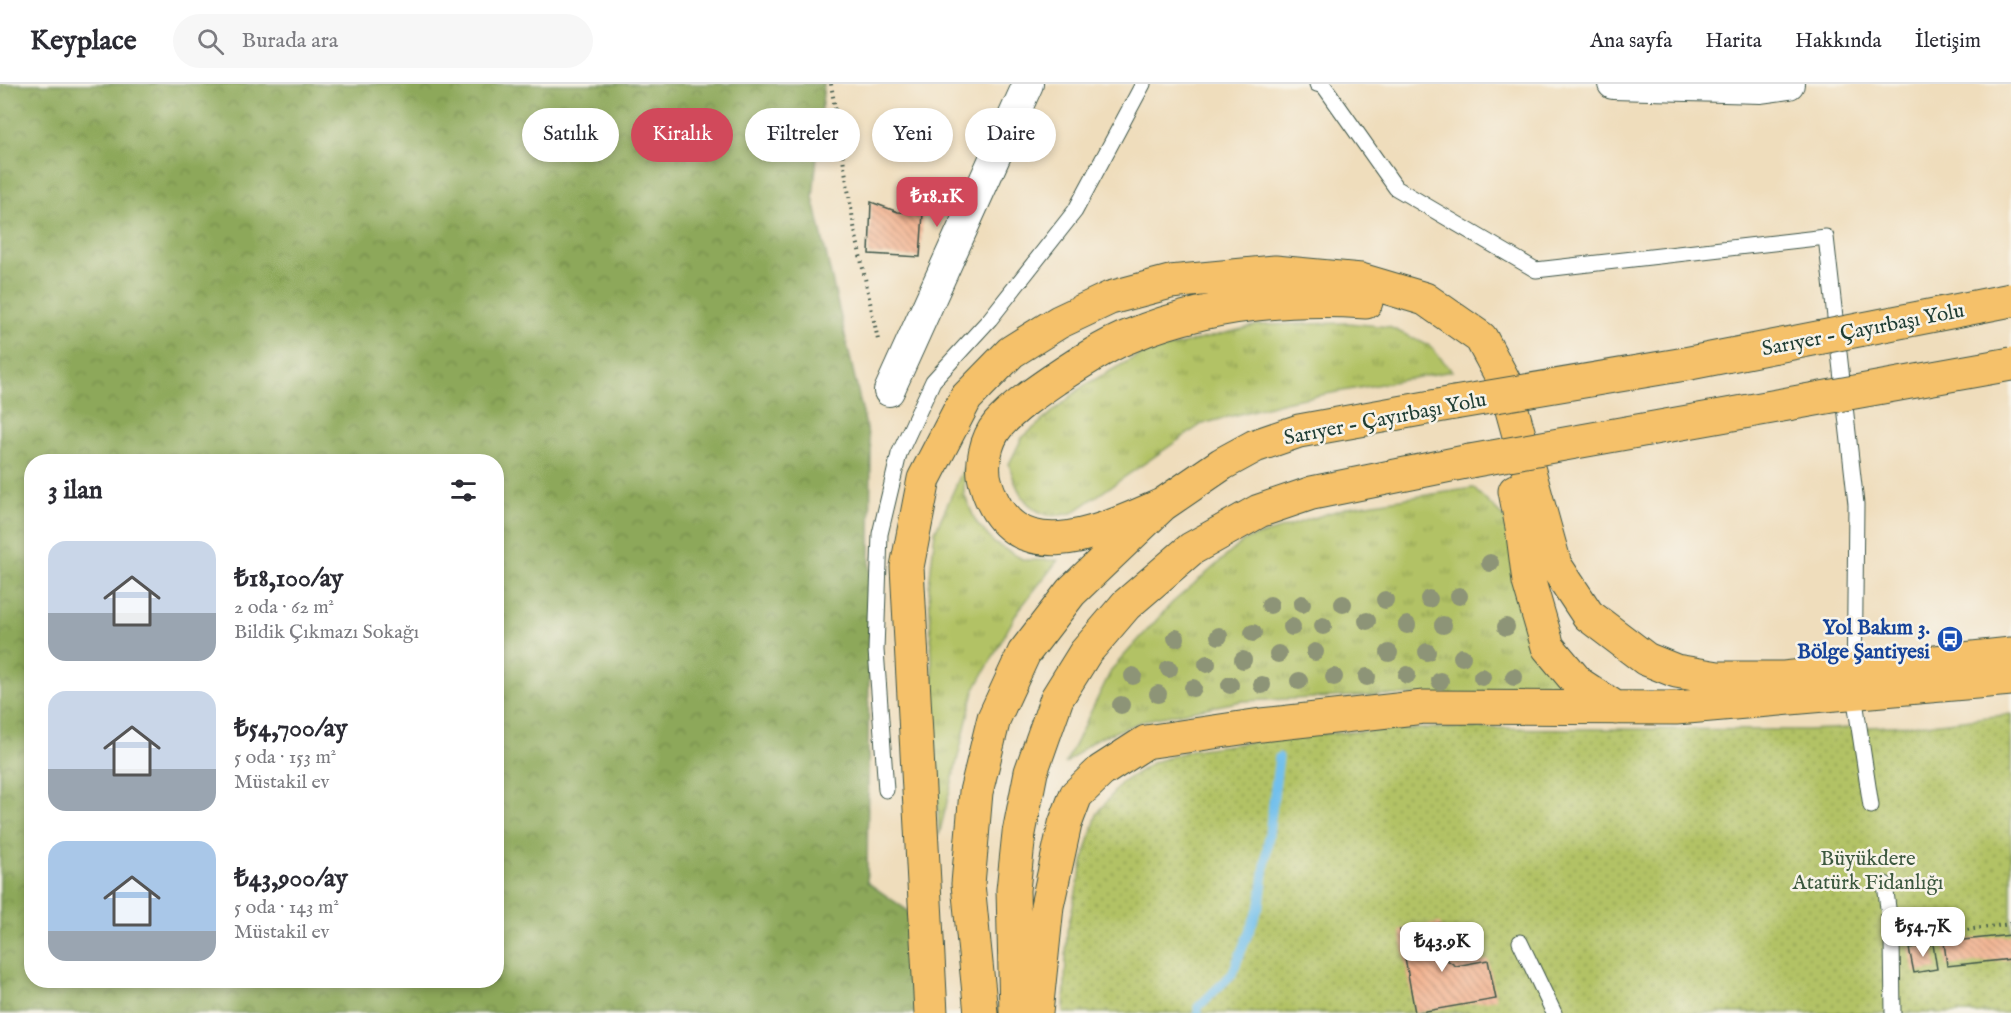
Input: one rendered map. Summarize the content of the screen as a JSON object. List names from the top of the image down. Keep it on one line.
{"streets":{"main road":["Sarıyer - Çayırbaşı Yolu"]},"parks":["Büyükdere Atatürk Fidanlığı"],"places":{"bus stop":["Yol Bakım 3. Bölge Şantiyesi"]},"page":{"header":"Keyplace","search":"Burada ara","nav":["Ana sayfa","Harita","Hakkında","İletişim"],"chip":["Satılık","Kiralık","Filtreler","Yeni","Daire"],"price":["₺18.1K","₺54.7K","₺43.9K"],"heading":"3 ilan","list":[{"name":"₺18,100/ay","note":"2 oda · 62 m² · Bildik Çıkmazı Sokağı"},{"name":"₺54,700/ay","note":"5 oda · 153 m² · Müstakil ev"},{"name":"₺43,900/ay","note":"5 oda · 143 m² · Müstakil ev"}]}}
